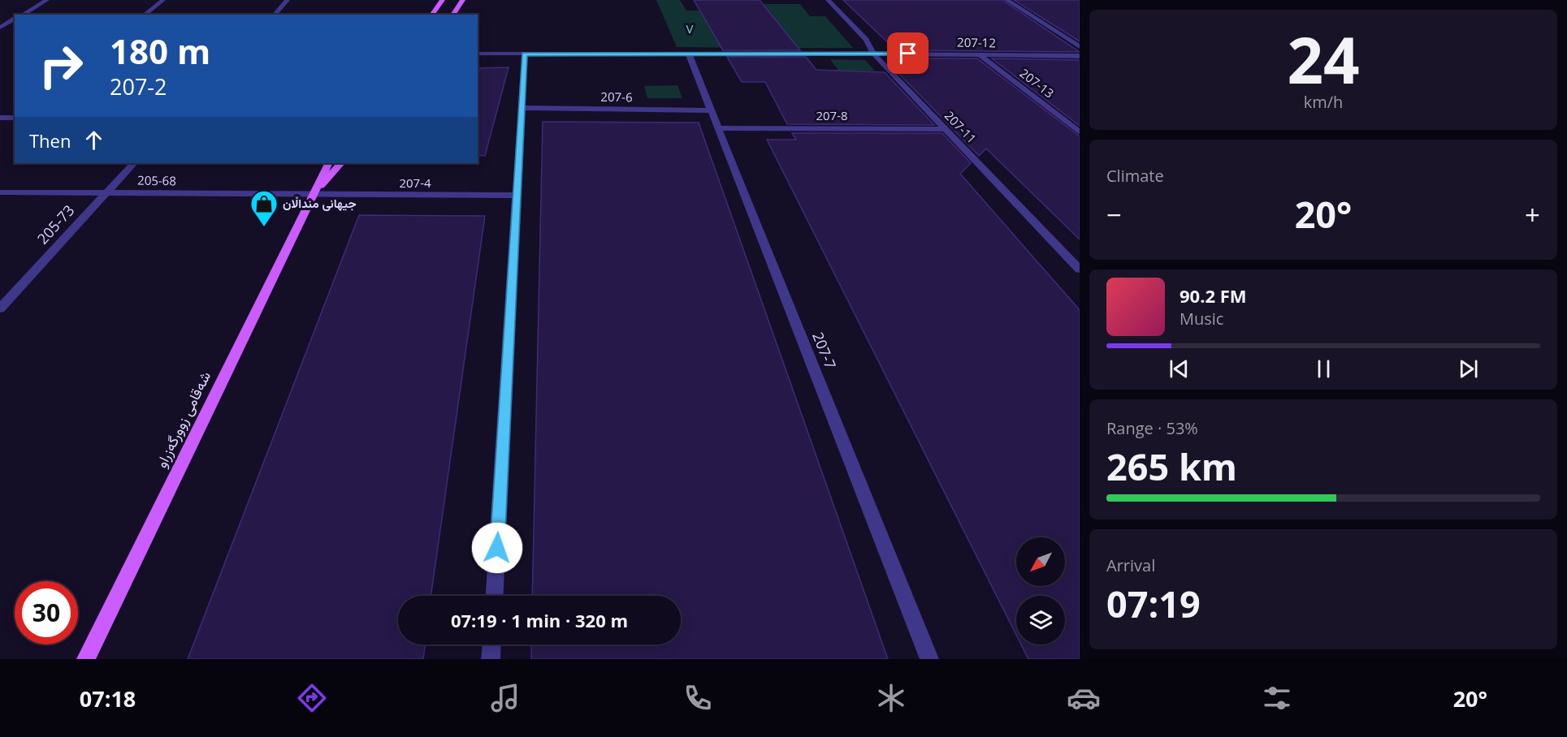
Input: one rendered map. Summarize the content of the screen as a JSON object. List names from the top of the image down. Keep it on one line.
{"streets":{"main road":["شەقامی زوورگەزراو"],"street":["207-12","207-13","207-6","207-8","207-11","205-68","207-4","205-73","207-7"]},"crossings":[["207-12","207-13"],["207-12","207-11"],["207-12","207-7"],["207-6","207-7"],["207-8","207-11"],["207-8","207-7"],["205-68","207-4"],["205-68","205-73"],["205-68","شەقامی زوورگەزراو"],["207-4","شەقامی زوورگەزراو"]],"parks":["V"],"places":{"shop":["جیهانی منداڵان"]},"north":"bottom left","page":{"tile":[["24","km/h"],"Climate",["Range · 53%","265 km"],["Arrival","07:19"]],"turn":["180 m","207-2"],"then":"Then","heat":["−","20°","+"],"song":["90.2 FM","Music"],"limit":"30","trip":"07:19 · 1 min · 320 m","tabs":["07:18","20°"]}}
